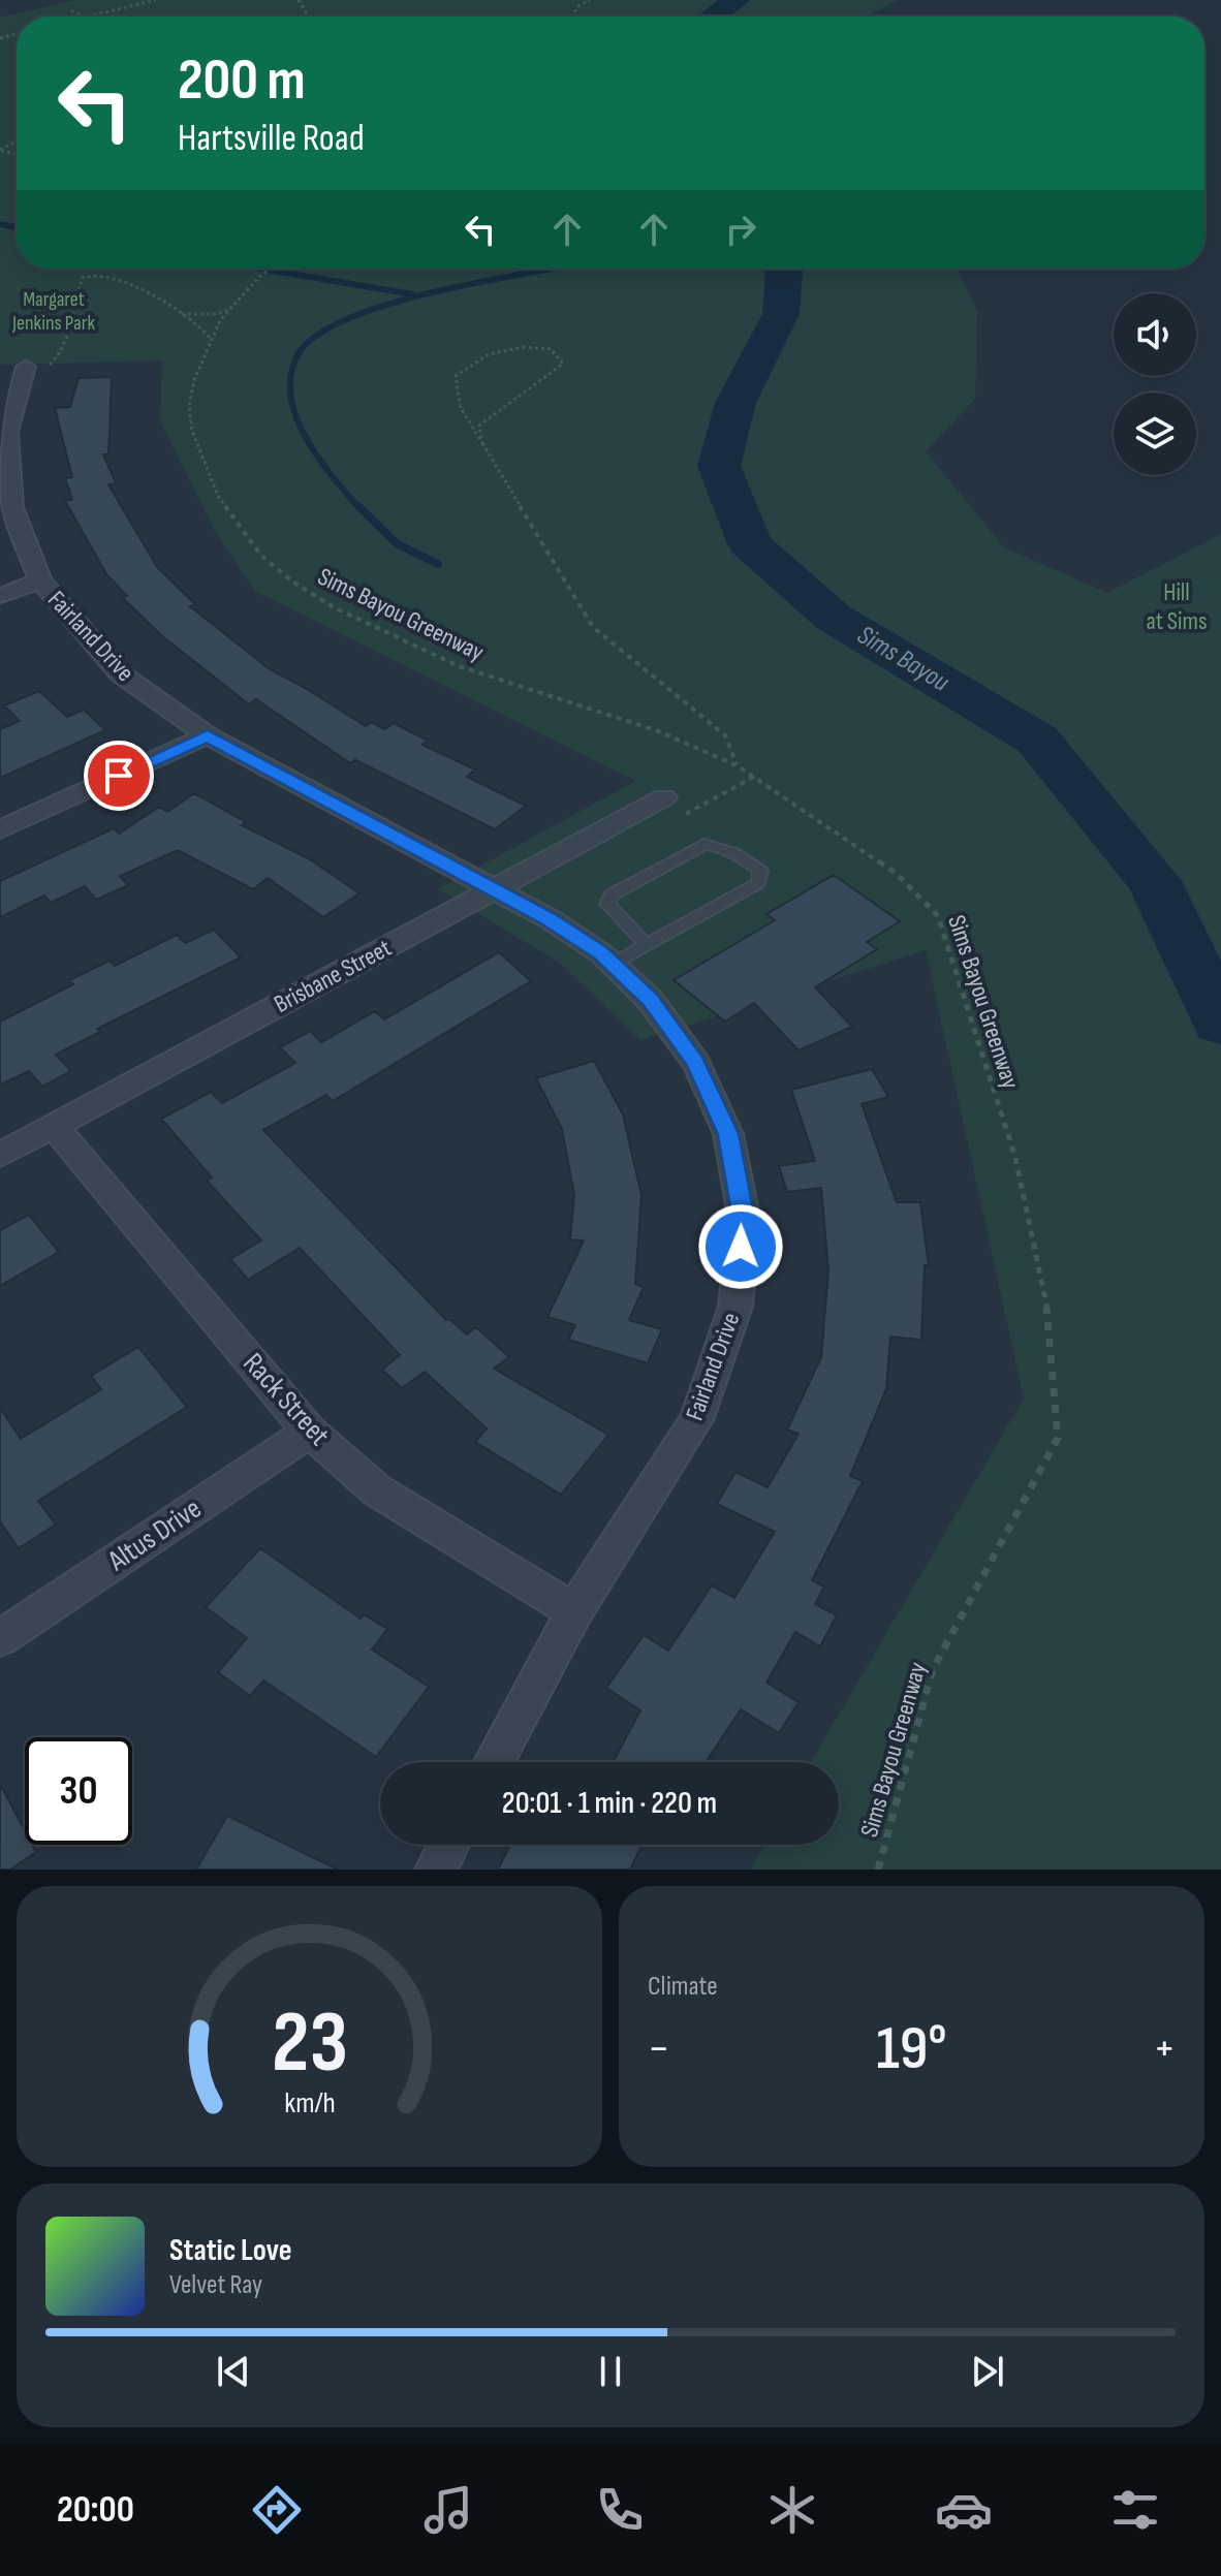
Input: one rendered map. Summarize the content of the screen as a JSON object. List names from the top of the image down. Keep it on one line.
{"streets":{"street":["Fairland Drive","Brisbane Street","Rack Street","Altus Drive"],"path":["Sims Bayou Greenway"]},"crossings":[["Fairland Drive","Brisbane Street"],["Fairland Drive","Rack Street"],["Brisbane Street","Rack Street"],["Rack Street","Altus Drive"]],"water":["Sims Bayou"],"parks":["Margaret Jenkins Park","Hill at Sims"],"page":{"turn":["200 m","Hartsville Road"],"limit":"30","trip":"20:01 · 1 min · 220 m","tile":"Climate","heat":["−","19°","+"],"song":["Static Love","Velvet Ray"],"tabs":"20:00","gauge":["23","km/h"]}}
